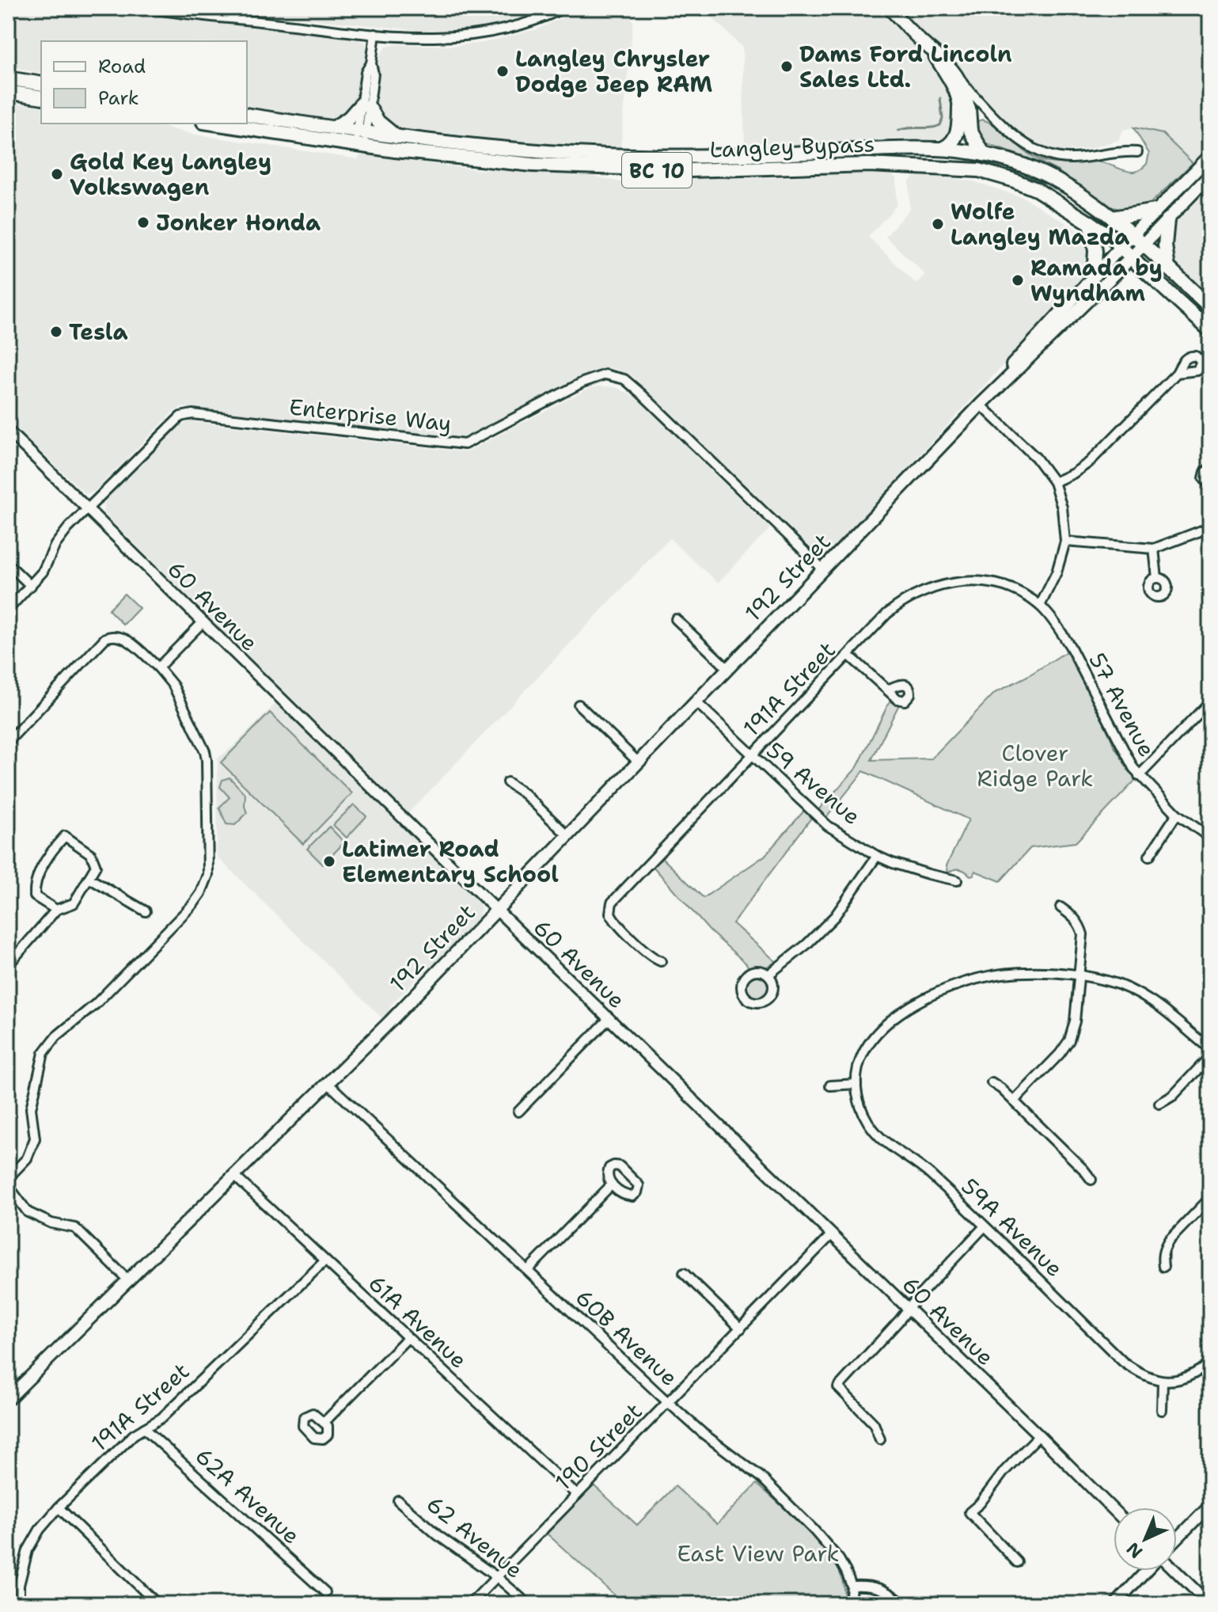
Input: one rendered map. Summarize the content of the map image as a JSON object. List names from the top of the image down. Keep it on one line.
{"streets":{"highway":["Langley Bypass","BC 10"],"main road":["192 Street"],"street":["Enterprise Way","60 Avenue","191A Street","57 Avenue","59 Avenue","59A Avenue","61A Avenue","60B Avenue","190 Street","62A Avenue","62 Avenue"]},"crossings":[["Langley Bypass","BC 10"],["Langley Bypass","192 Street"],["BC 10","192 Street"],["Enterprise Way","192 Street"],["Enterprise Way","60 Avenue"],["192 Street","60 Avenue"],["192 Street","59 Avenue"],["192 Street","61A Avenue"],["192 Street","60B Avenue"],["60 Avenue","190 Street"],["191A Street","57 Avenue"],["191A Street","59 Avenue"],["191A Street","61A Avenue"],["191A Street","62A Avenue"],["61A Avenue","190 Street"],["60B Avenue","190 Street"],["190 Street","62 Avenue"]],"parks":["Clover Ridge Park","East View Park"],"places":["Dams Ford Lincoln Sales Ltd.","Langley Chrysler Dodge Jeep RAM","Gold Key Langley Volkswagen","Jonker Honda","Wolfe Langley Mazda","Ramada by Wyndham","Tesla","Latimer Road Elementary School"],"legend":["Road","Park"],"north":"bottom left"}
